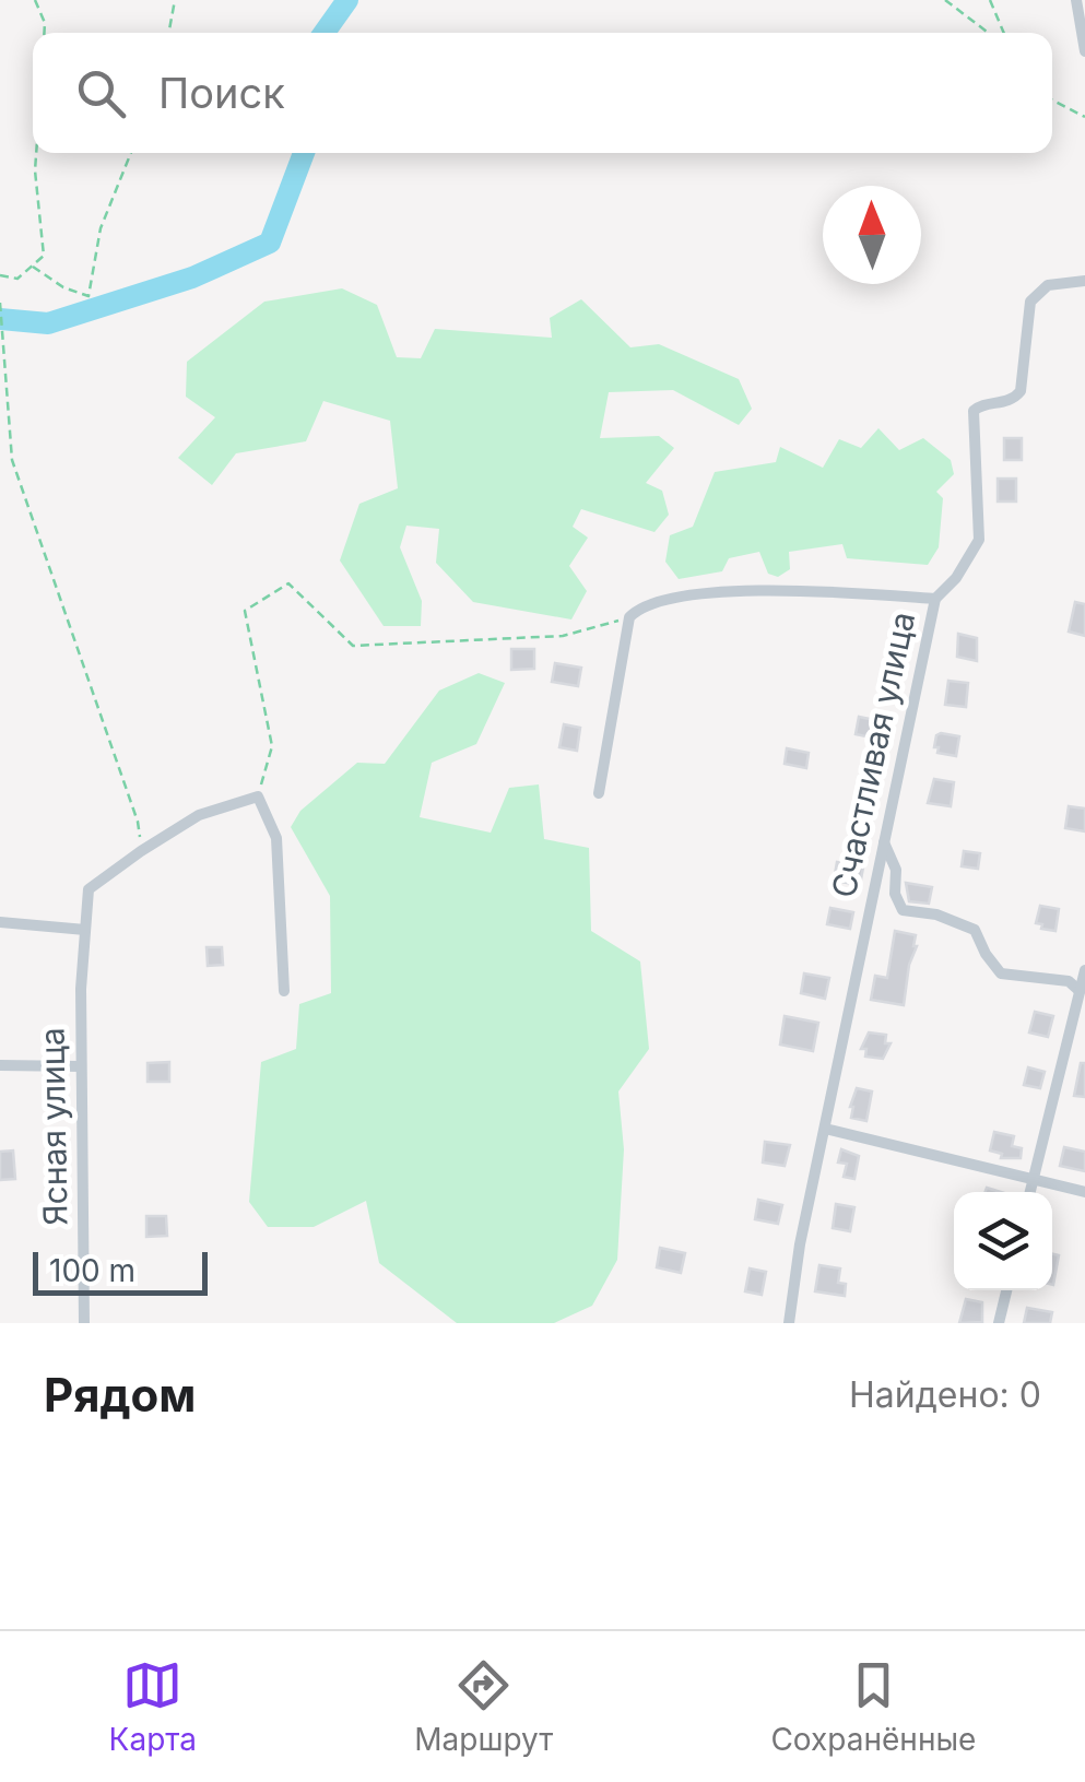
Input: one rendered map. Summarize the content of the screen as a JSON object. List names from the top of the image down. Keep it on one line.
{"streets":{"street":["Счастливая улица","Ясная улица"]},"scale_bar":"100 m","north":"top","page":{"search":"Поиск","scale":"100 m","heading":["Рядом","Найдено: 0"],"nav":["Карта","Маршрут","Сохранённые"]}}
